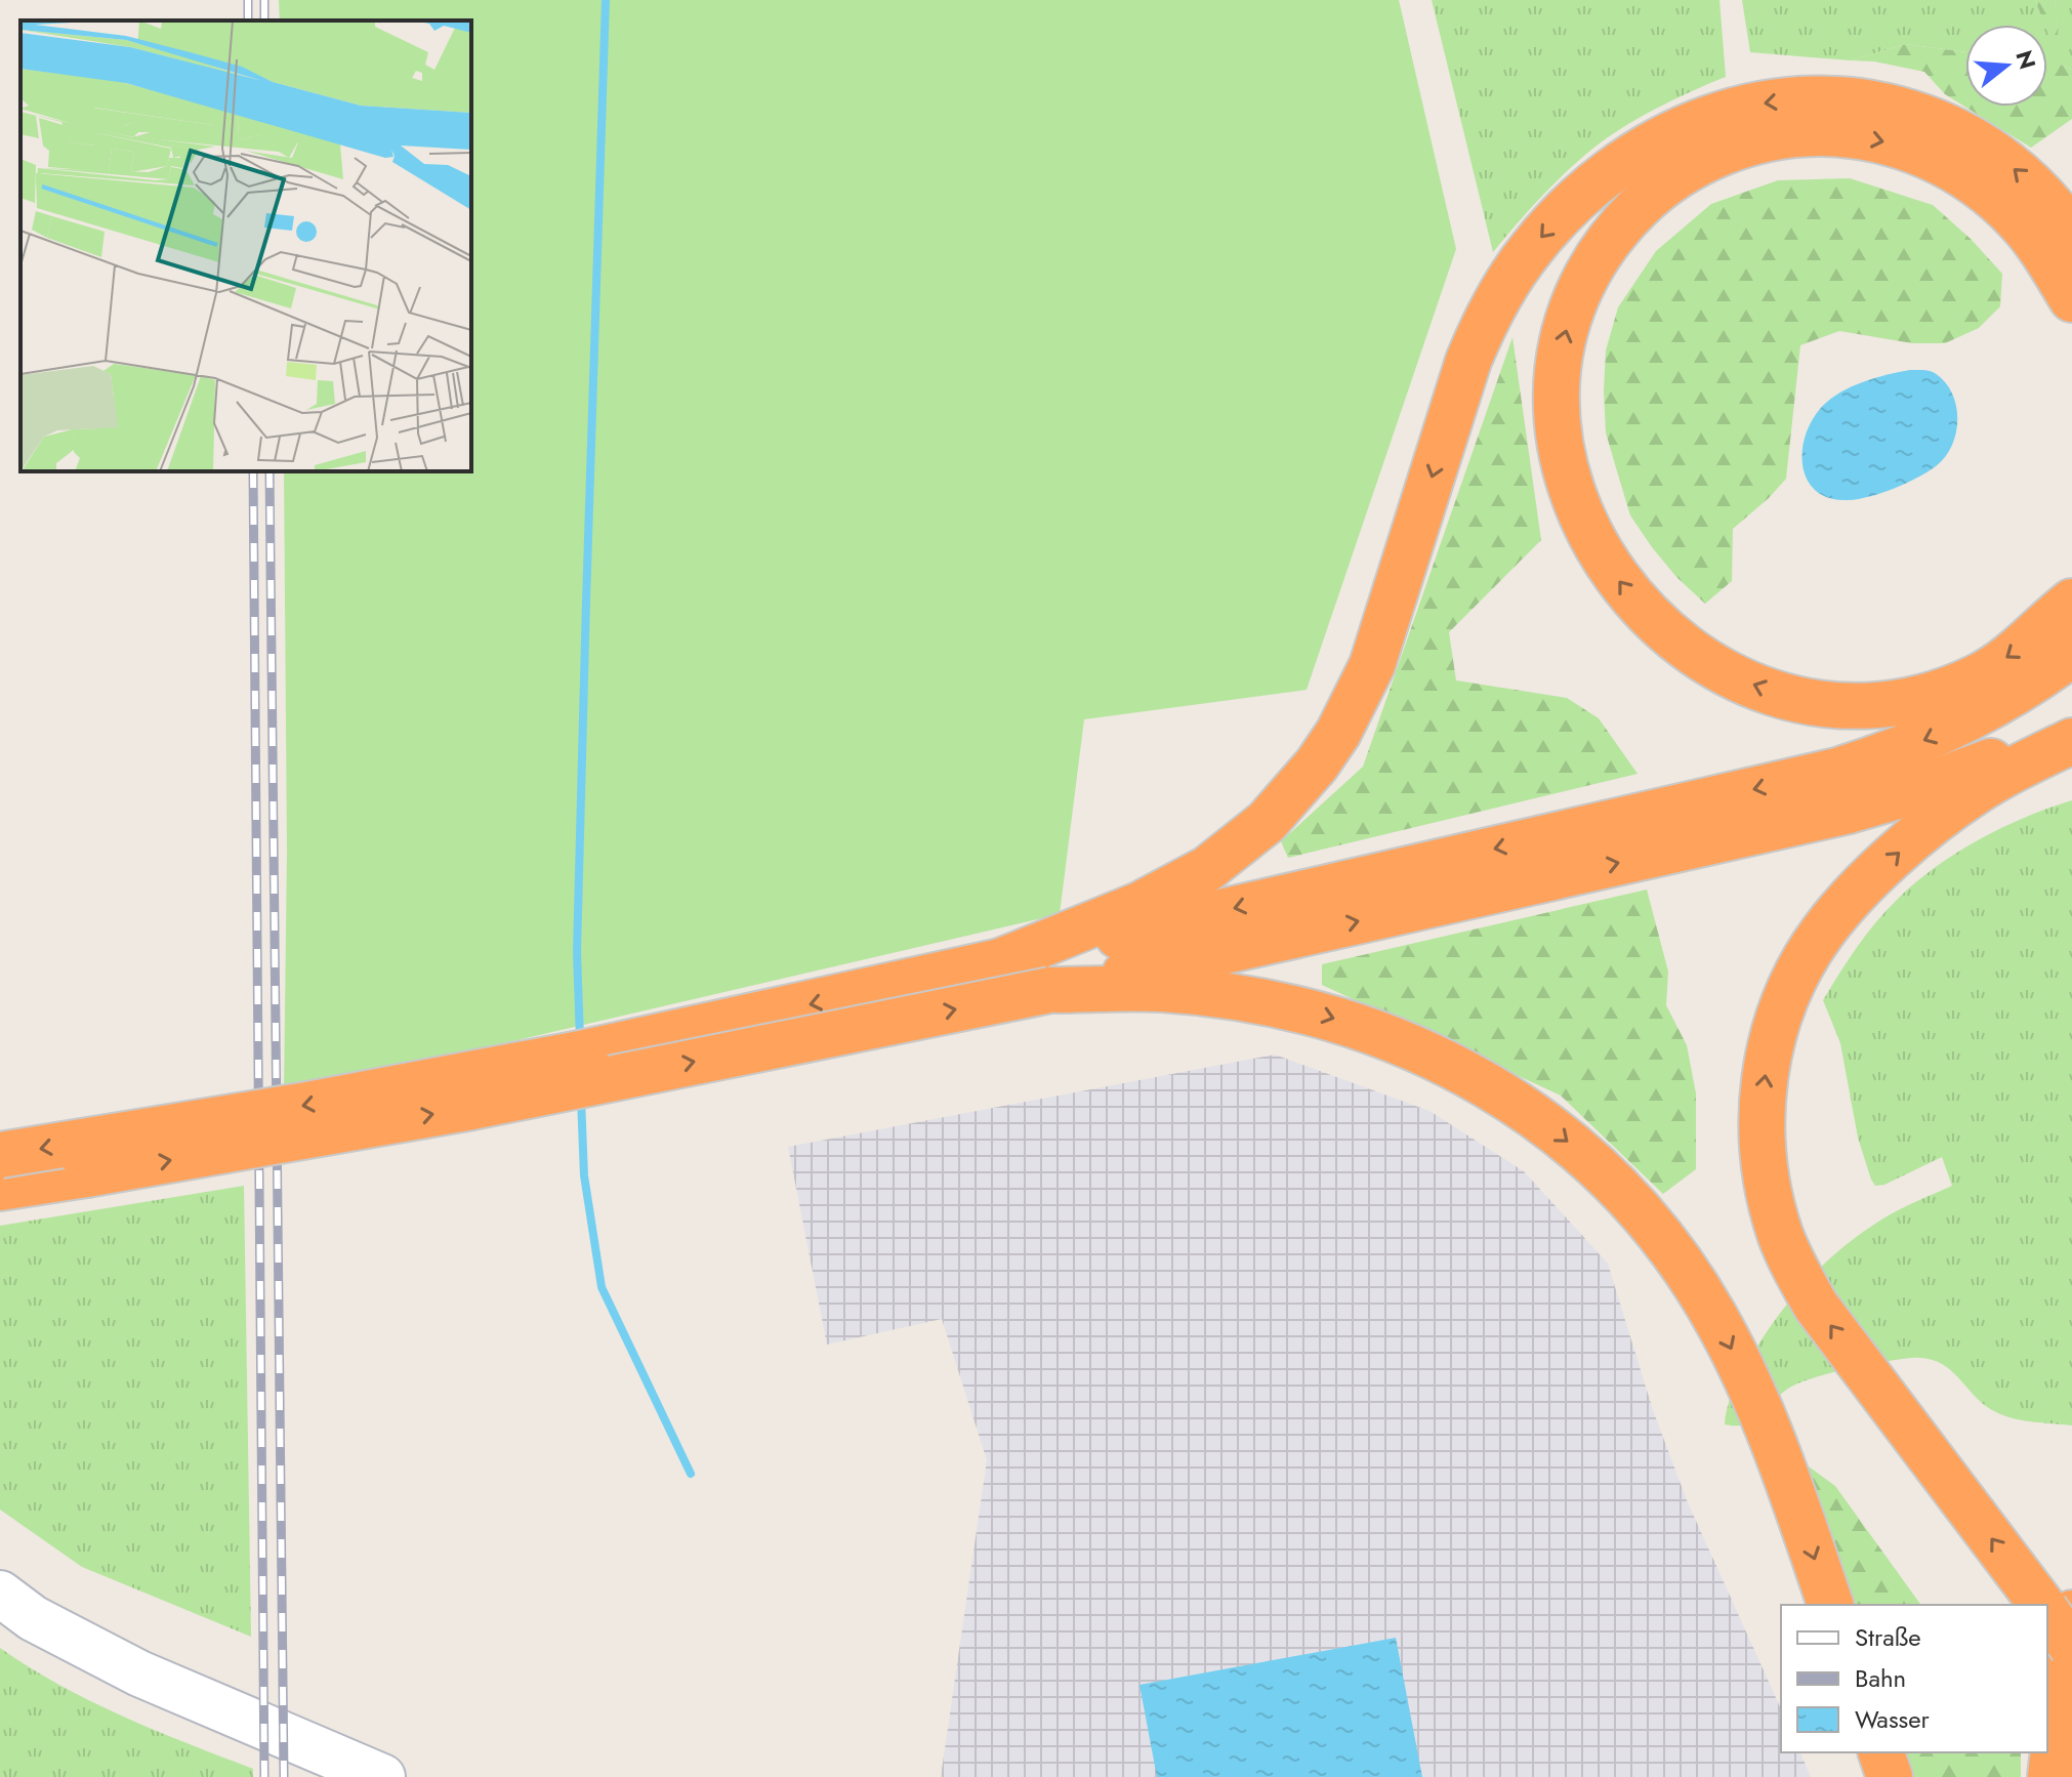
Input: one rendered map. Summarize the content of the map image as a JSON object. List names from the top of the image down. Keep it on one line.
{"legend":["Straße","Bahn","Wasser"],"north":"right"}
